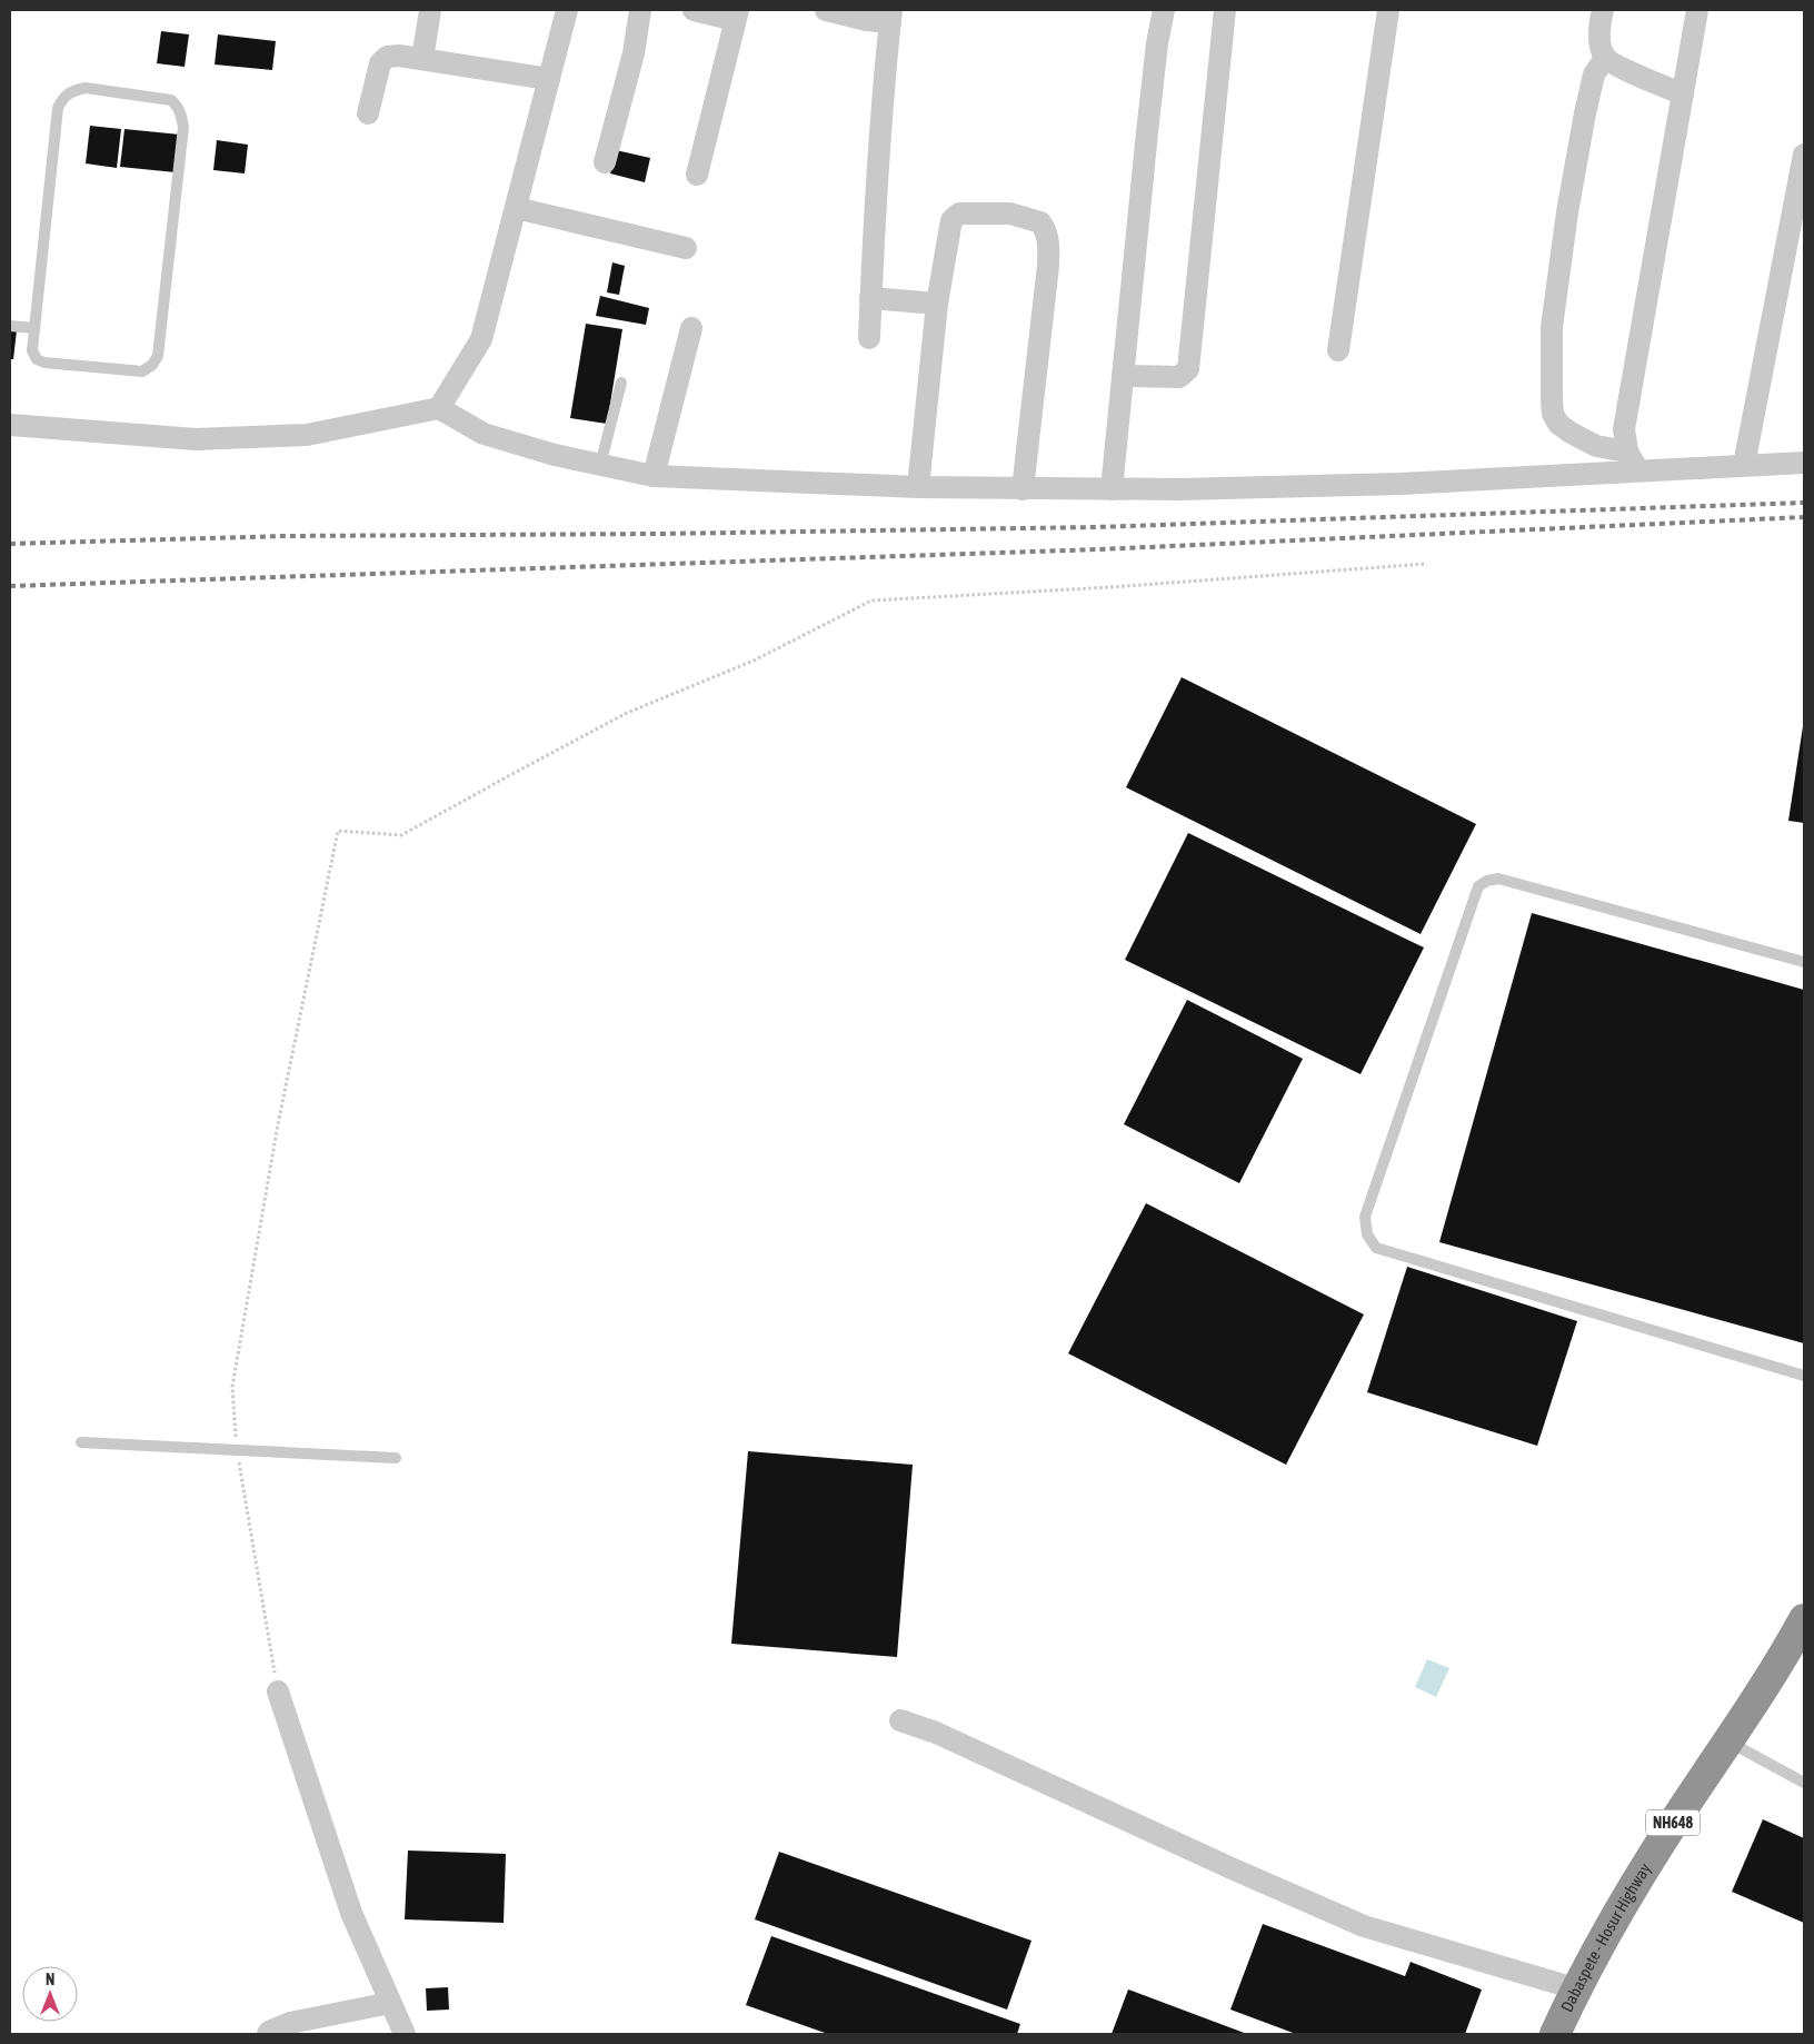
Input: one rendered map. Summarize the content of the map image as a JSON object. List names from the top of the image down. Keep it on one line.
{"streets":{"highway":["NH648","Dabaspete - Hosur Highway"]},"north":"top"}
